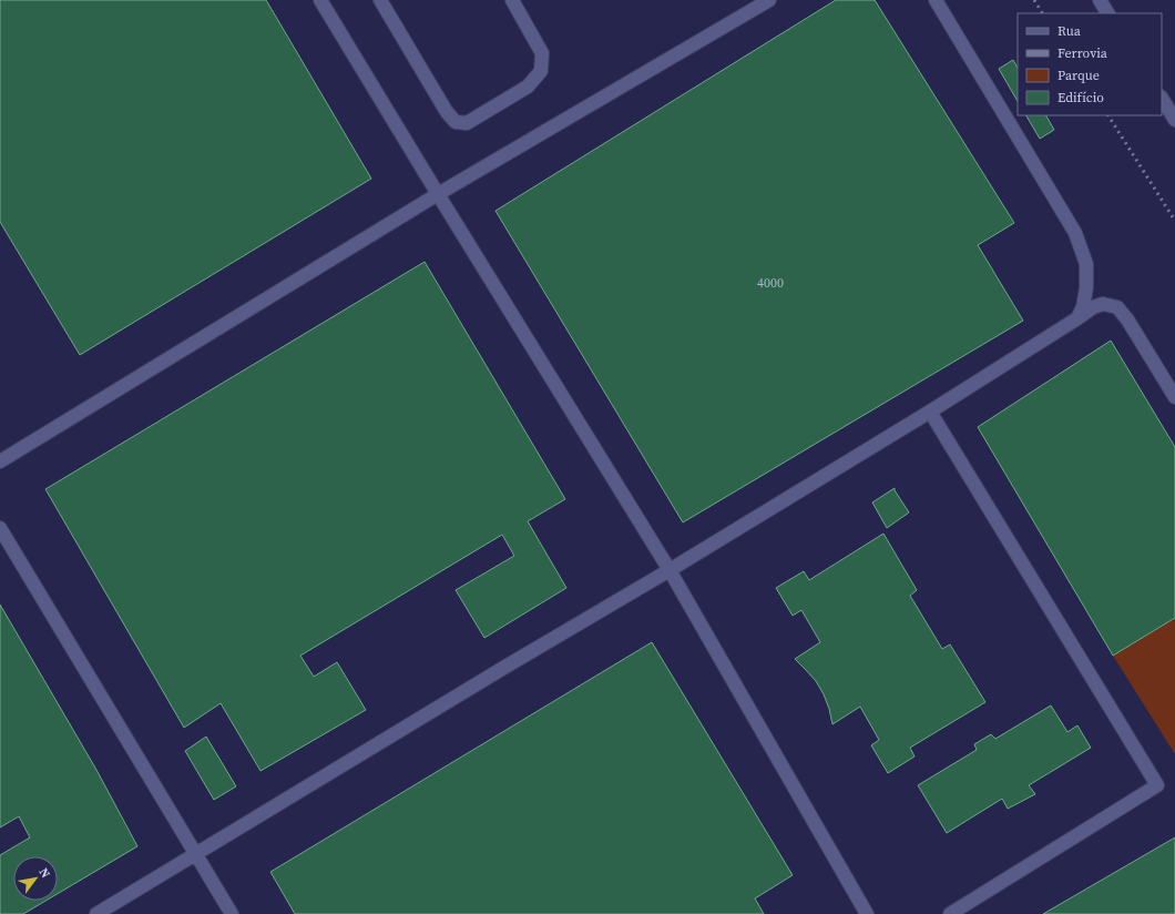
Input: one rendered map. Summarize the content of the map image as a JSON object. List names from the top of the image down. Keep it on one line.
{"house_numbers":["4000"],"legend":["Rua","Ferrovia","Parque","Edifício"],"north":"top right"}
